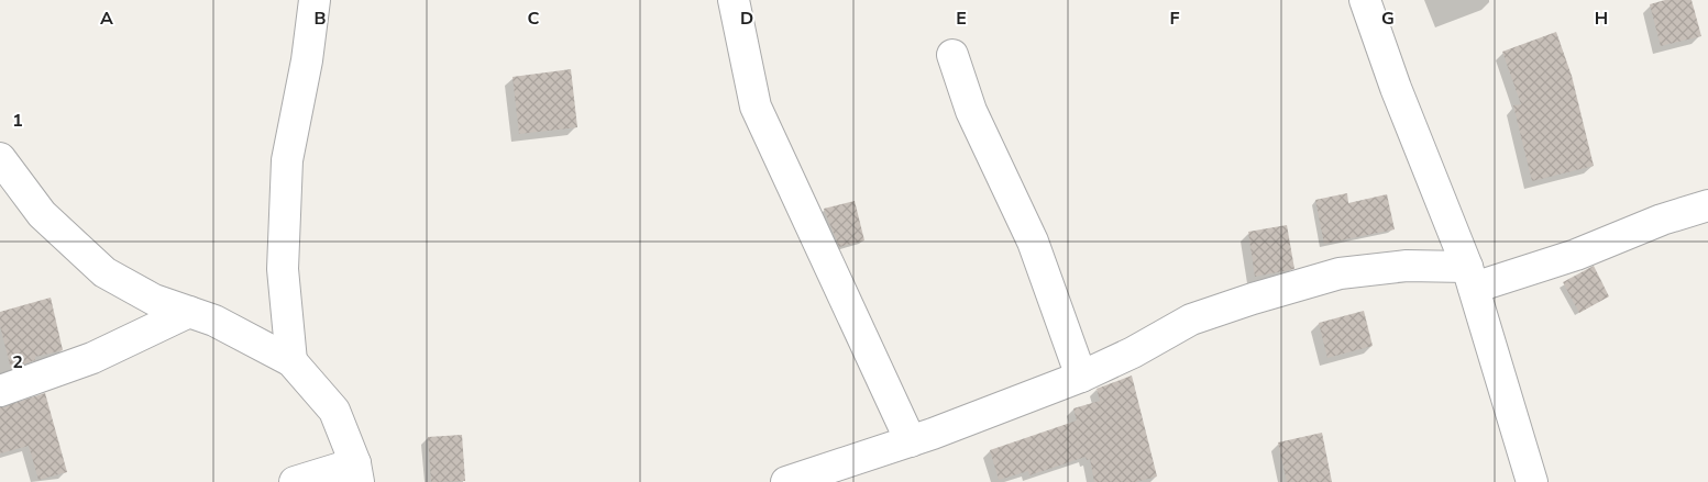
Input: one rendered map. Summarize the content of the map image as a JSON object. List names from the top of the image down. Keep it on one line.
{"grid":{"columns":["A","B","C","D","E","F","G","H"],"rows":["1","2"]}}
